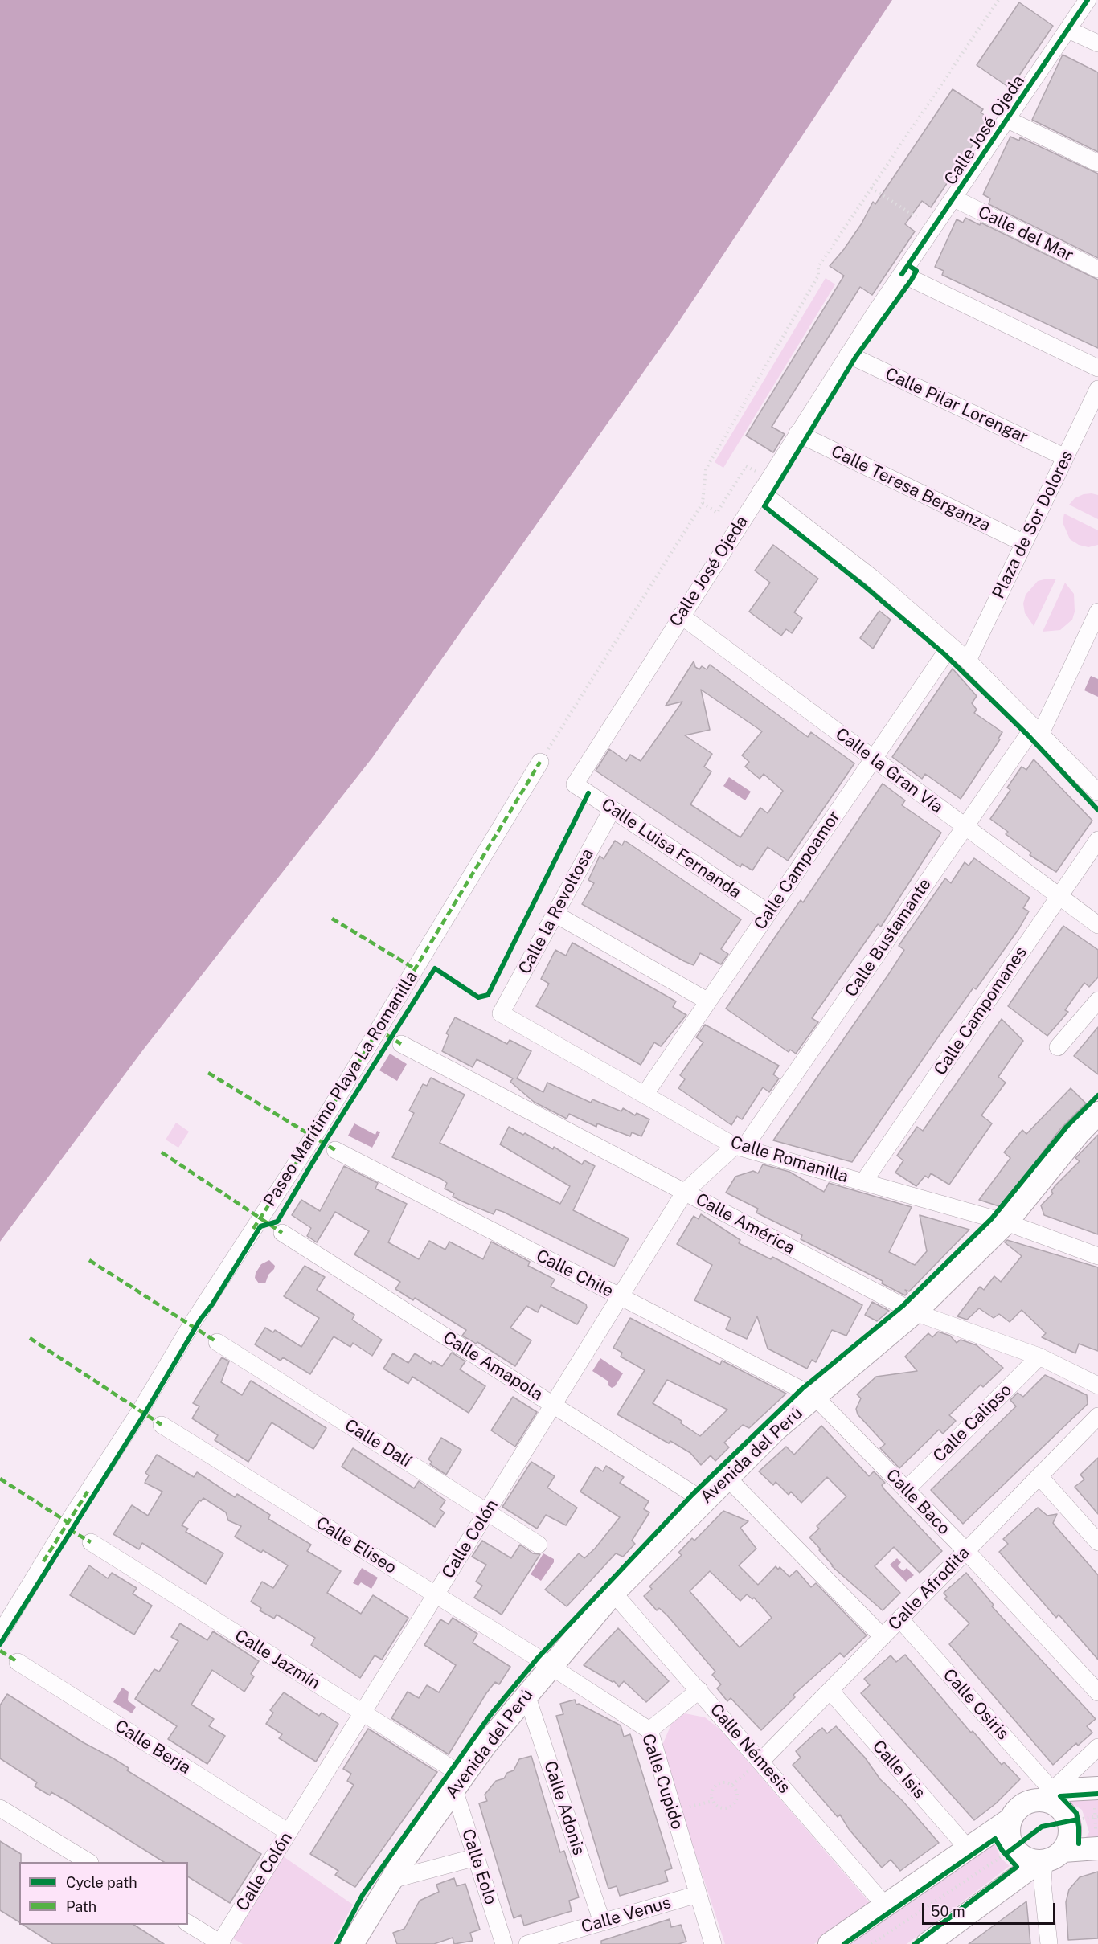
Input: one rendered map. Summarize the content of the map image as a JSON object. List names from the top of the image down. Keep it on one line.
{"streets":{"street":["Calle José Ojeda","Calle del Mar","Calle Pilar Lorengar","Calle Teresa Berganza","Plaza de Sor Dolores","Calle la Gran Vía","Calle Luisa Fernanda","Calle Campoamor","Calle la Revoltosa","Calle Bustamante","Calle Campomanes","Paseo Marítimo Playa La Romanilla","Calle Romanilla","Calle América","Calle Chile","Calle Amapola","Calle Calipso","Calle Dalí","Avenida del Perú","Calle Baco","Calle Colón","Calle Eliseo","Calle Afrodita","Calle Jazmín","Calle Osiris","Calle Berja","Calle Némesis","Calle Isis","Calle Cupido","Calle Adonis","Calle Eolo","Calle Venus"]},"crossings":[["Calle José Ojeda","Calle del Mar"],["Calle José Ojeda","Calle Pilar Lorengar"],["Calle José Ojeda","Calle Teresa Berganza"],["Calle José Ojeda","Calle la Gran Vía"],["Calle José Ojeda","Calle Luisa Fernanda"],["Calle Pilar Lorengar","Plaza de Sor Dolores"],["Calle Teresa Berganza","Plaza de Sor Dolores"],["Calle la Gran Vía","Calle Campoamor"],["Calle la Gran Vía","Calle Bustamante"],["Calle la Gran Vía","Calle Campomanes"],["Calle Luisa Fernanda","Calle Campoamor"],["Calle Luisa Fernanda","Calle la Revoltosa"],["Calle Campoamor","Calle Romanilla"],["Calle la Revoltosa","Calle Romanilla"],["Calle Bustamante","Calle Romanilla"],["Calle Bustamante","Calle Colón"],["Calle Campomanes","Calle Romanilla"],["Calle Romanilla","Avenida del Perú"],["Calle Romanilla","Calle Colón"],["Calle América","Calle Calipso"],["Calle América","Avenida del Perú"],["Calle América","Calle Colón"],["Calle Chile","Avenida del Perú"],["Calle Chile","Calle Baco"],["Calle Chile","Calle Colón"],["Calle Amapola","Avenida del Perú"],["Calle Amapola","Calle Colón"],["Calle Calipso","Calle Baco"],["Calle Dalí","Calle Colón"],["Avenida del Perú","Calle Baco"],["Avenida del Perú","Calle Eliseo"],["Avenida del Perú","Calle Jazmín"],["Avenida del Perú","Calle Némesis"],["Avenida del Perú","Calle Cupido"],["Avenida del Perú","Calle Adonis"],["Avenida del Perú","Calle Eolo"],["Calle Baco","Calle Afrodita"],["Calle Colón","Calle Eliseo"],["Calle Colón","Calle Jazmín"],["Calle Colón","Calle Berja"],["Calle Eliseo","Calle Cupido"],["Calle Afrodita","Calle Osiris"],["Calle Afrodita","Calle Némesis"],["Calle Afrodita","Calle Isis"],["Calle Jazmín","Calle Eolo"],["Calle Cupido","Calle Venus"],["Calle Adonis","Calle Venus"]],"legend":["Cycle path","Path"],"scale_bar":"50 m"}
